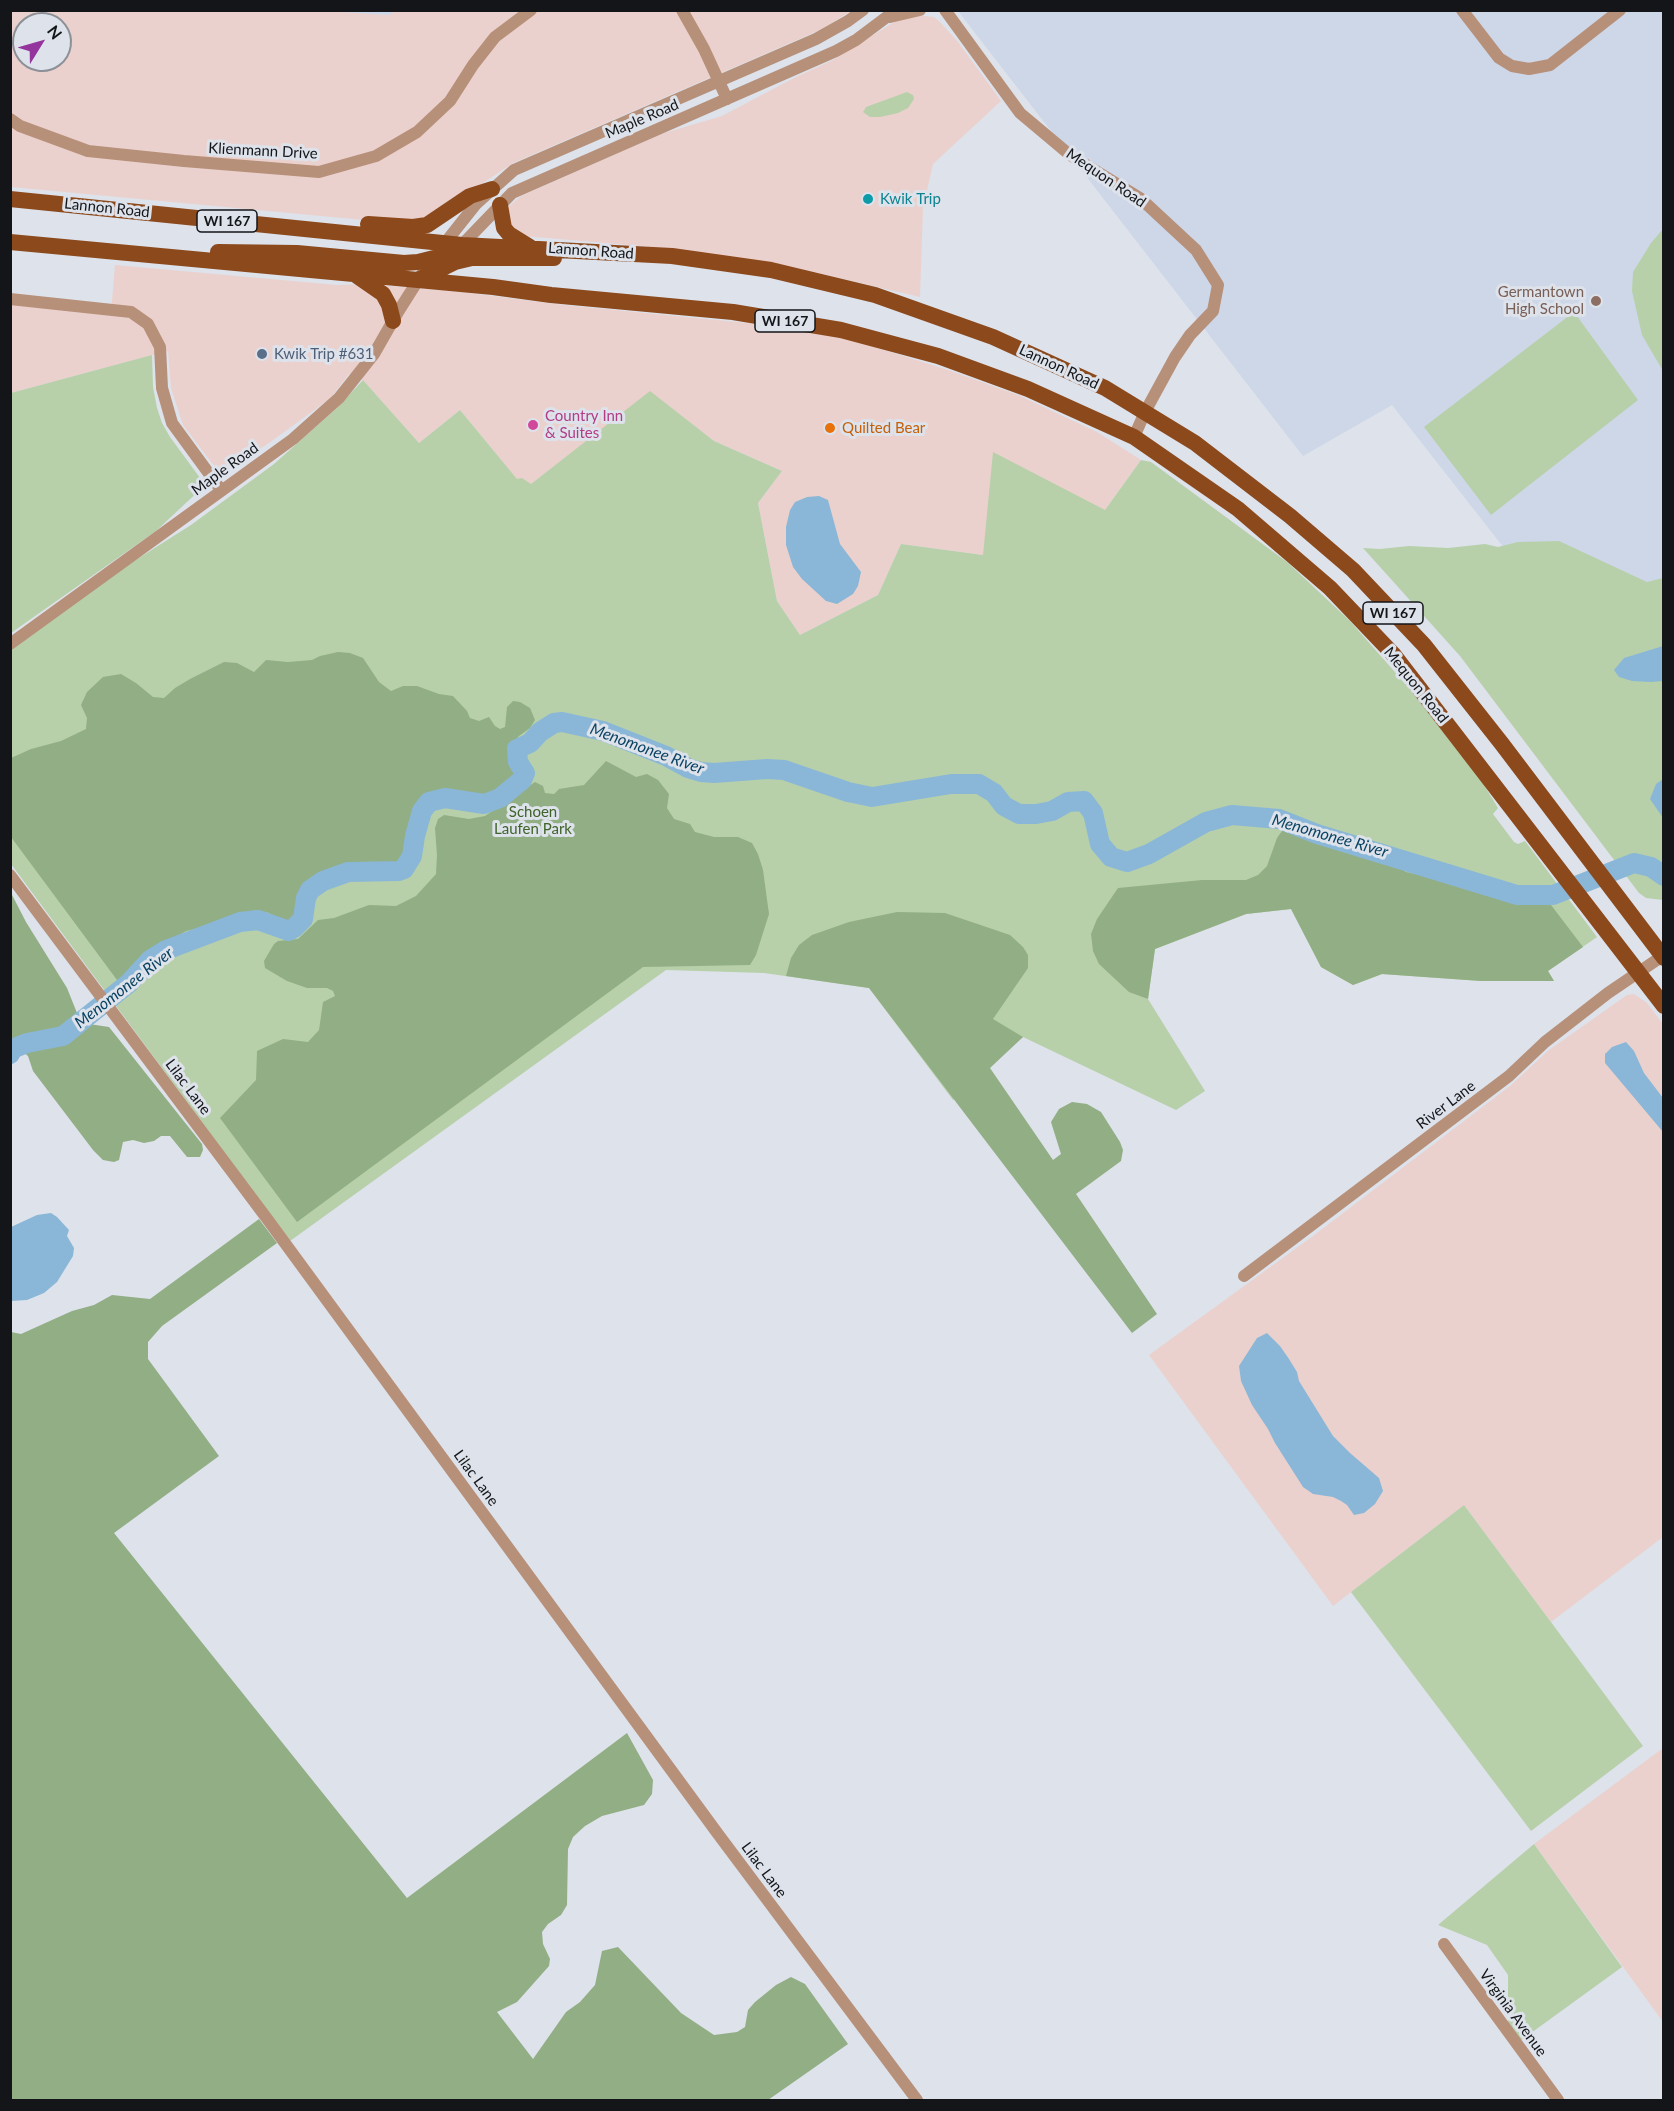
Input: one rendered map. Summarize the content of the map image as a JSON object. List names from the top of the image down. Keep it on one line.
{"streets":{"main road":["Mequon Road","Lannon Road","WI 167"],"street":["Maple Road","Klienmann Drive","Lilac Lane","River Lane","Virginia Avenue"]},"crossings":[["Maple Road","Lannon Road"],["Maple Road","WI 167"],["Mequon Road","Lannon Road"],["Mequon Road","WI 167"],["Mequon Road","River Lane"]],"water":["Menomonee River"],"parks":["Schoen Laufen Park"],"places":["Kwik Trip","Germantown High School","Kwik Trip #631","Country Inn & Suites","Quilted Bear"],"north":"top right"}
